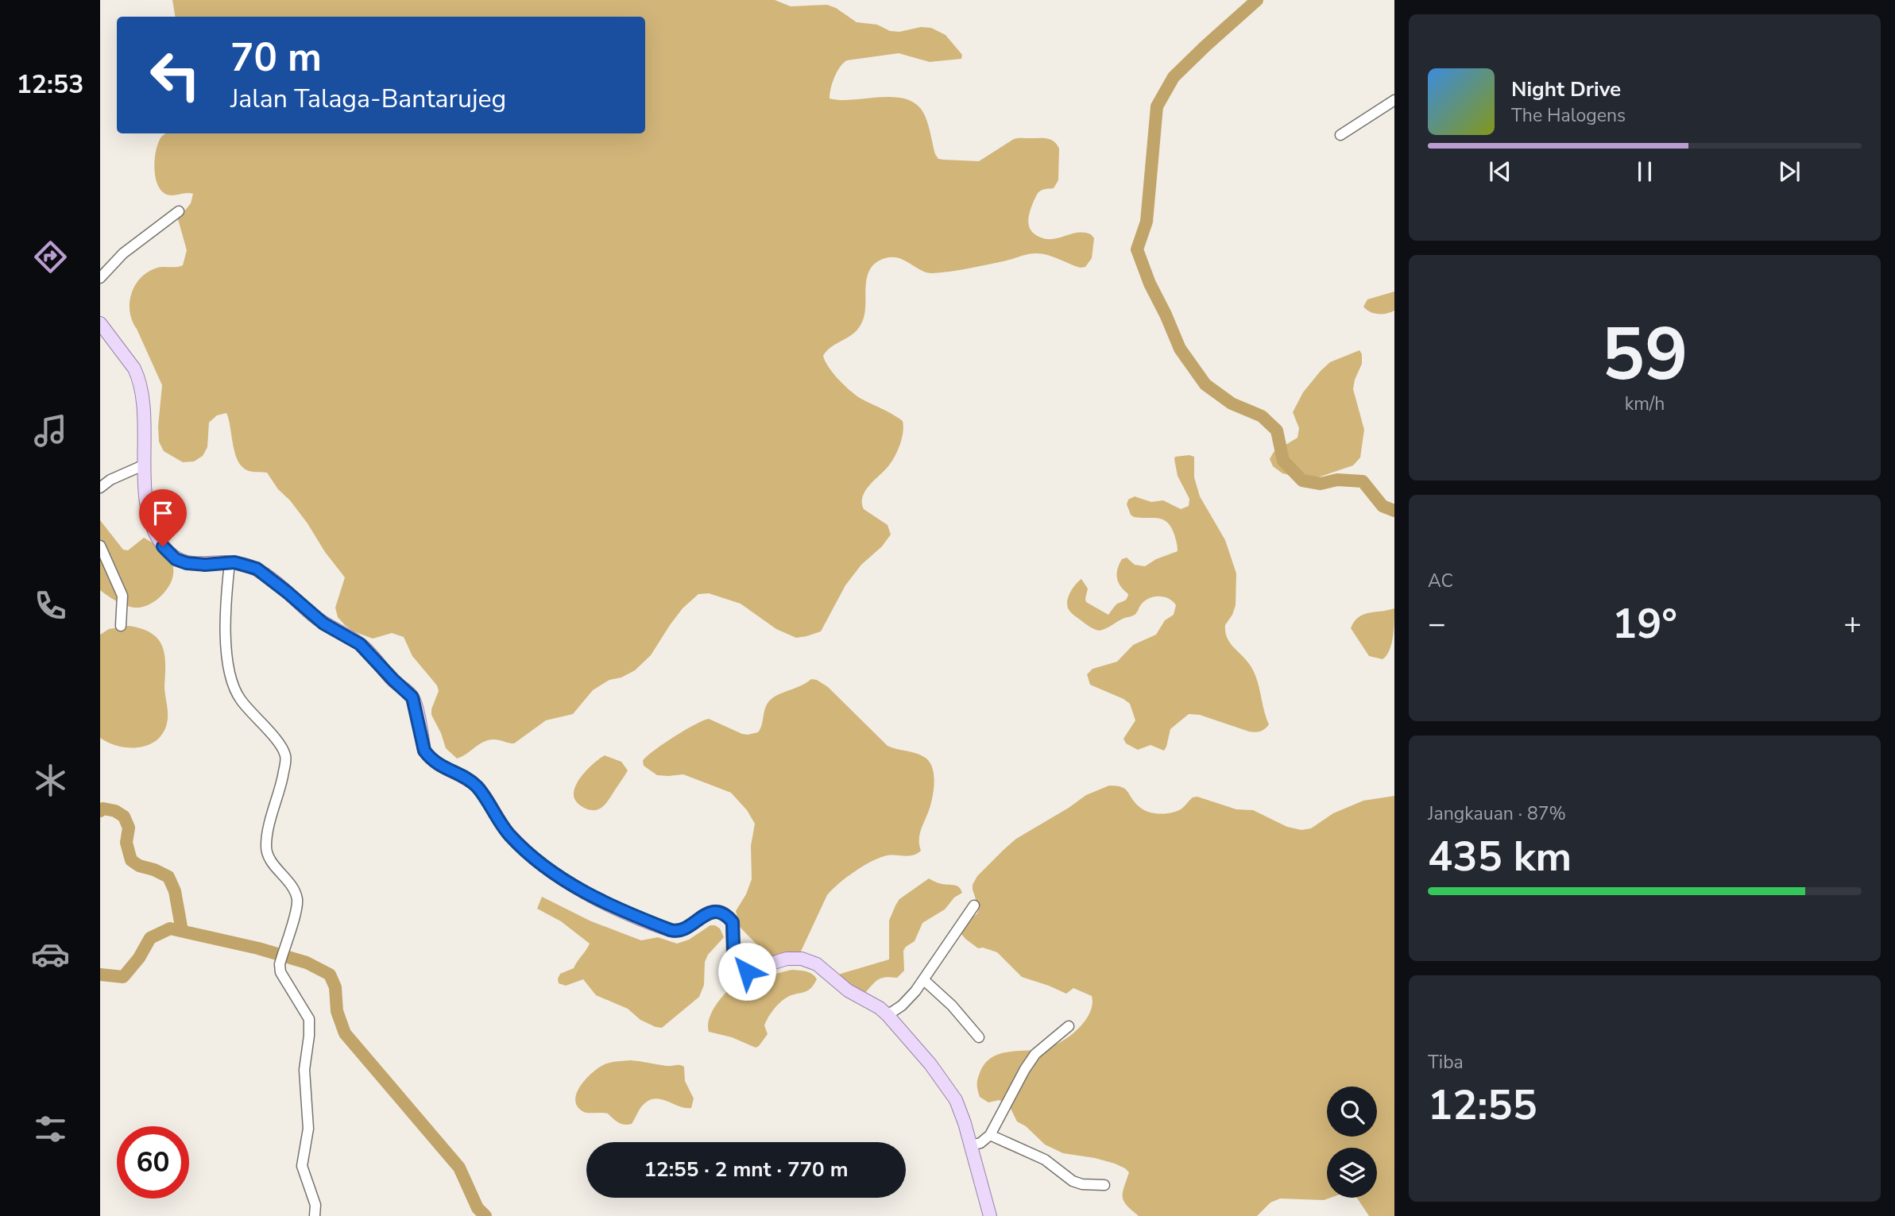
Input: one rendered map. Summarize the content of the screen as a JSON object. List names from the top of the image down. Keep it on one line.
{"page":{"tabs":"12:53","turn":["70 m","Jalan Talaga-Bantarujeg"],"song":["Night Drive","The Halogens"],"tile":[["59","km/h"],"AC",["Jangkauan · 87%","435 km"],["Tiba","12:55"]],"heat":["−","19°","+"],"limit":"60","trip":"12:55 · 2 mnt · 770 m"}}
